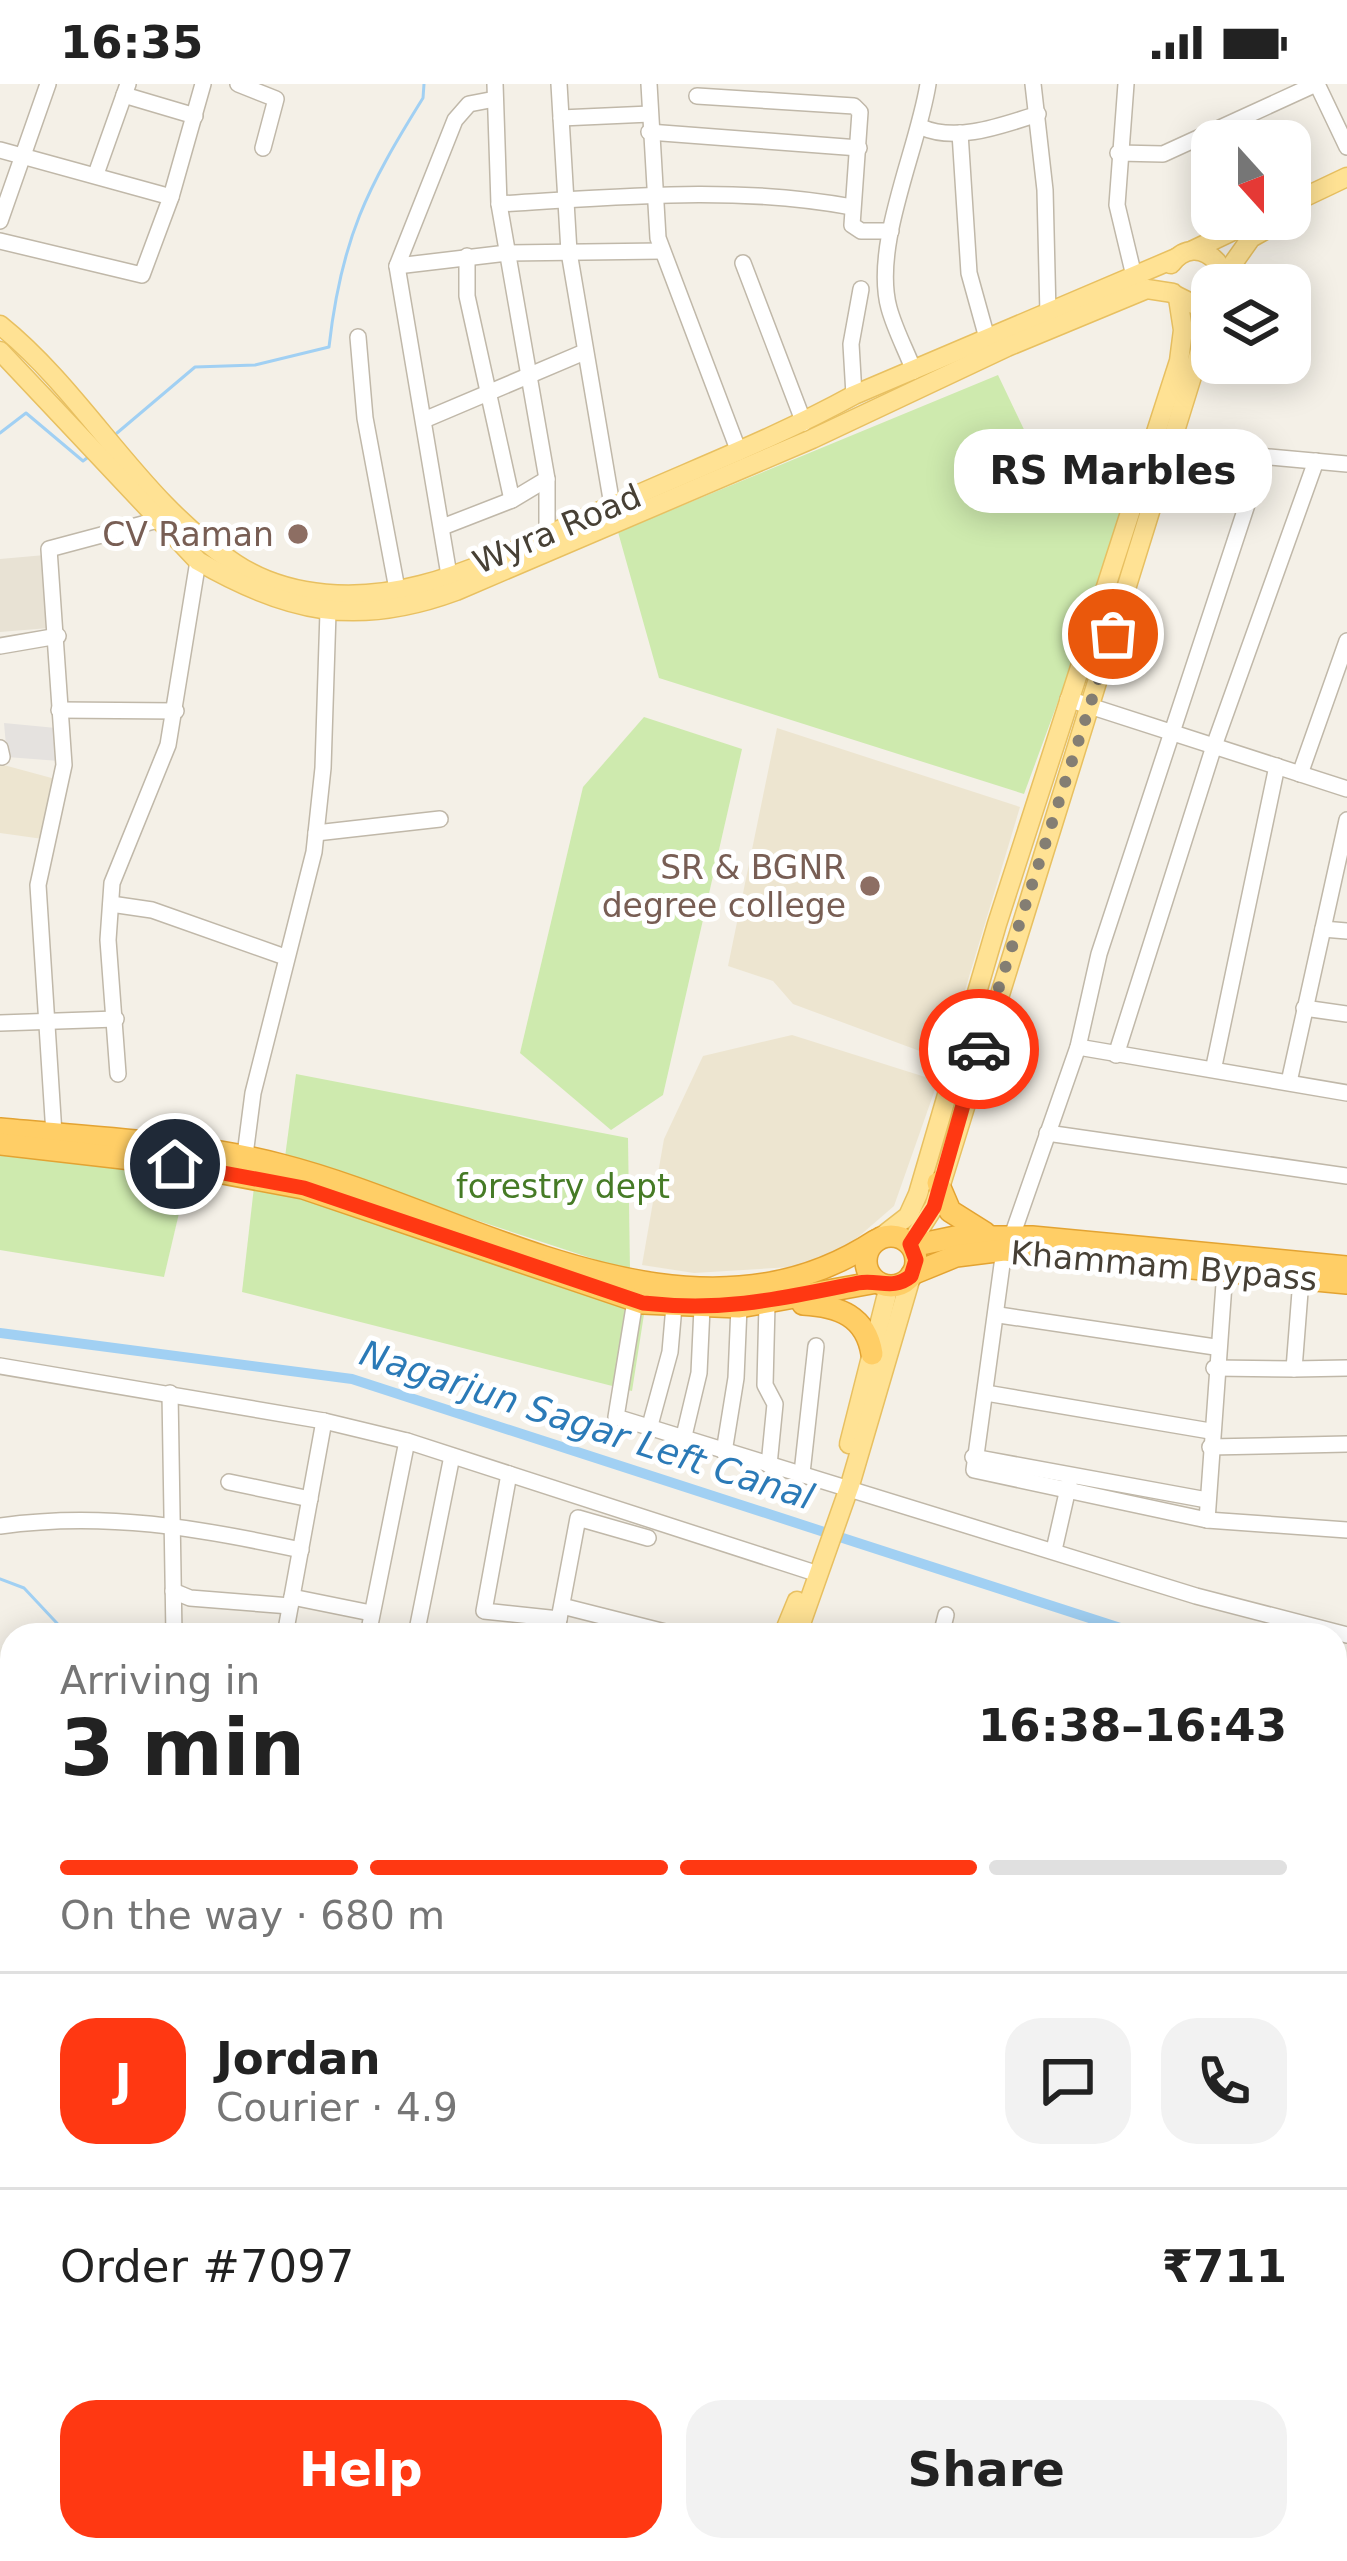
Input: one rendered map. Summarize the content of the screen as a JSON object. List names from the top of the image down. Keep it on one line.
{"streets":{"highway":["Khammam Bypass"],"main road":["Wyra Road"]},"water":["Nagarjun Sagar Left Canal"],"parks":["forestry dept"],"places":["CV Raman","RS Marbles","SR & BGNR degree college"],"north":"bottom","page":{"status":"16:35","bubble":"RS Marbles","heading":["3 min","Arriving in","16:38–16:43"],"panel":["Jordan","Courier · 4.9","Order #7097","₹711"],"bar":"On the way · 680 m","round":"J","buttons":["Help","Share"]}}
